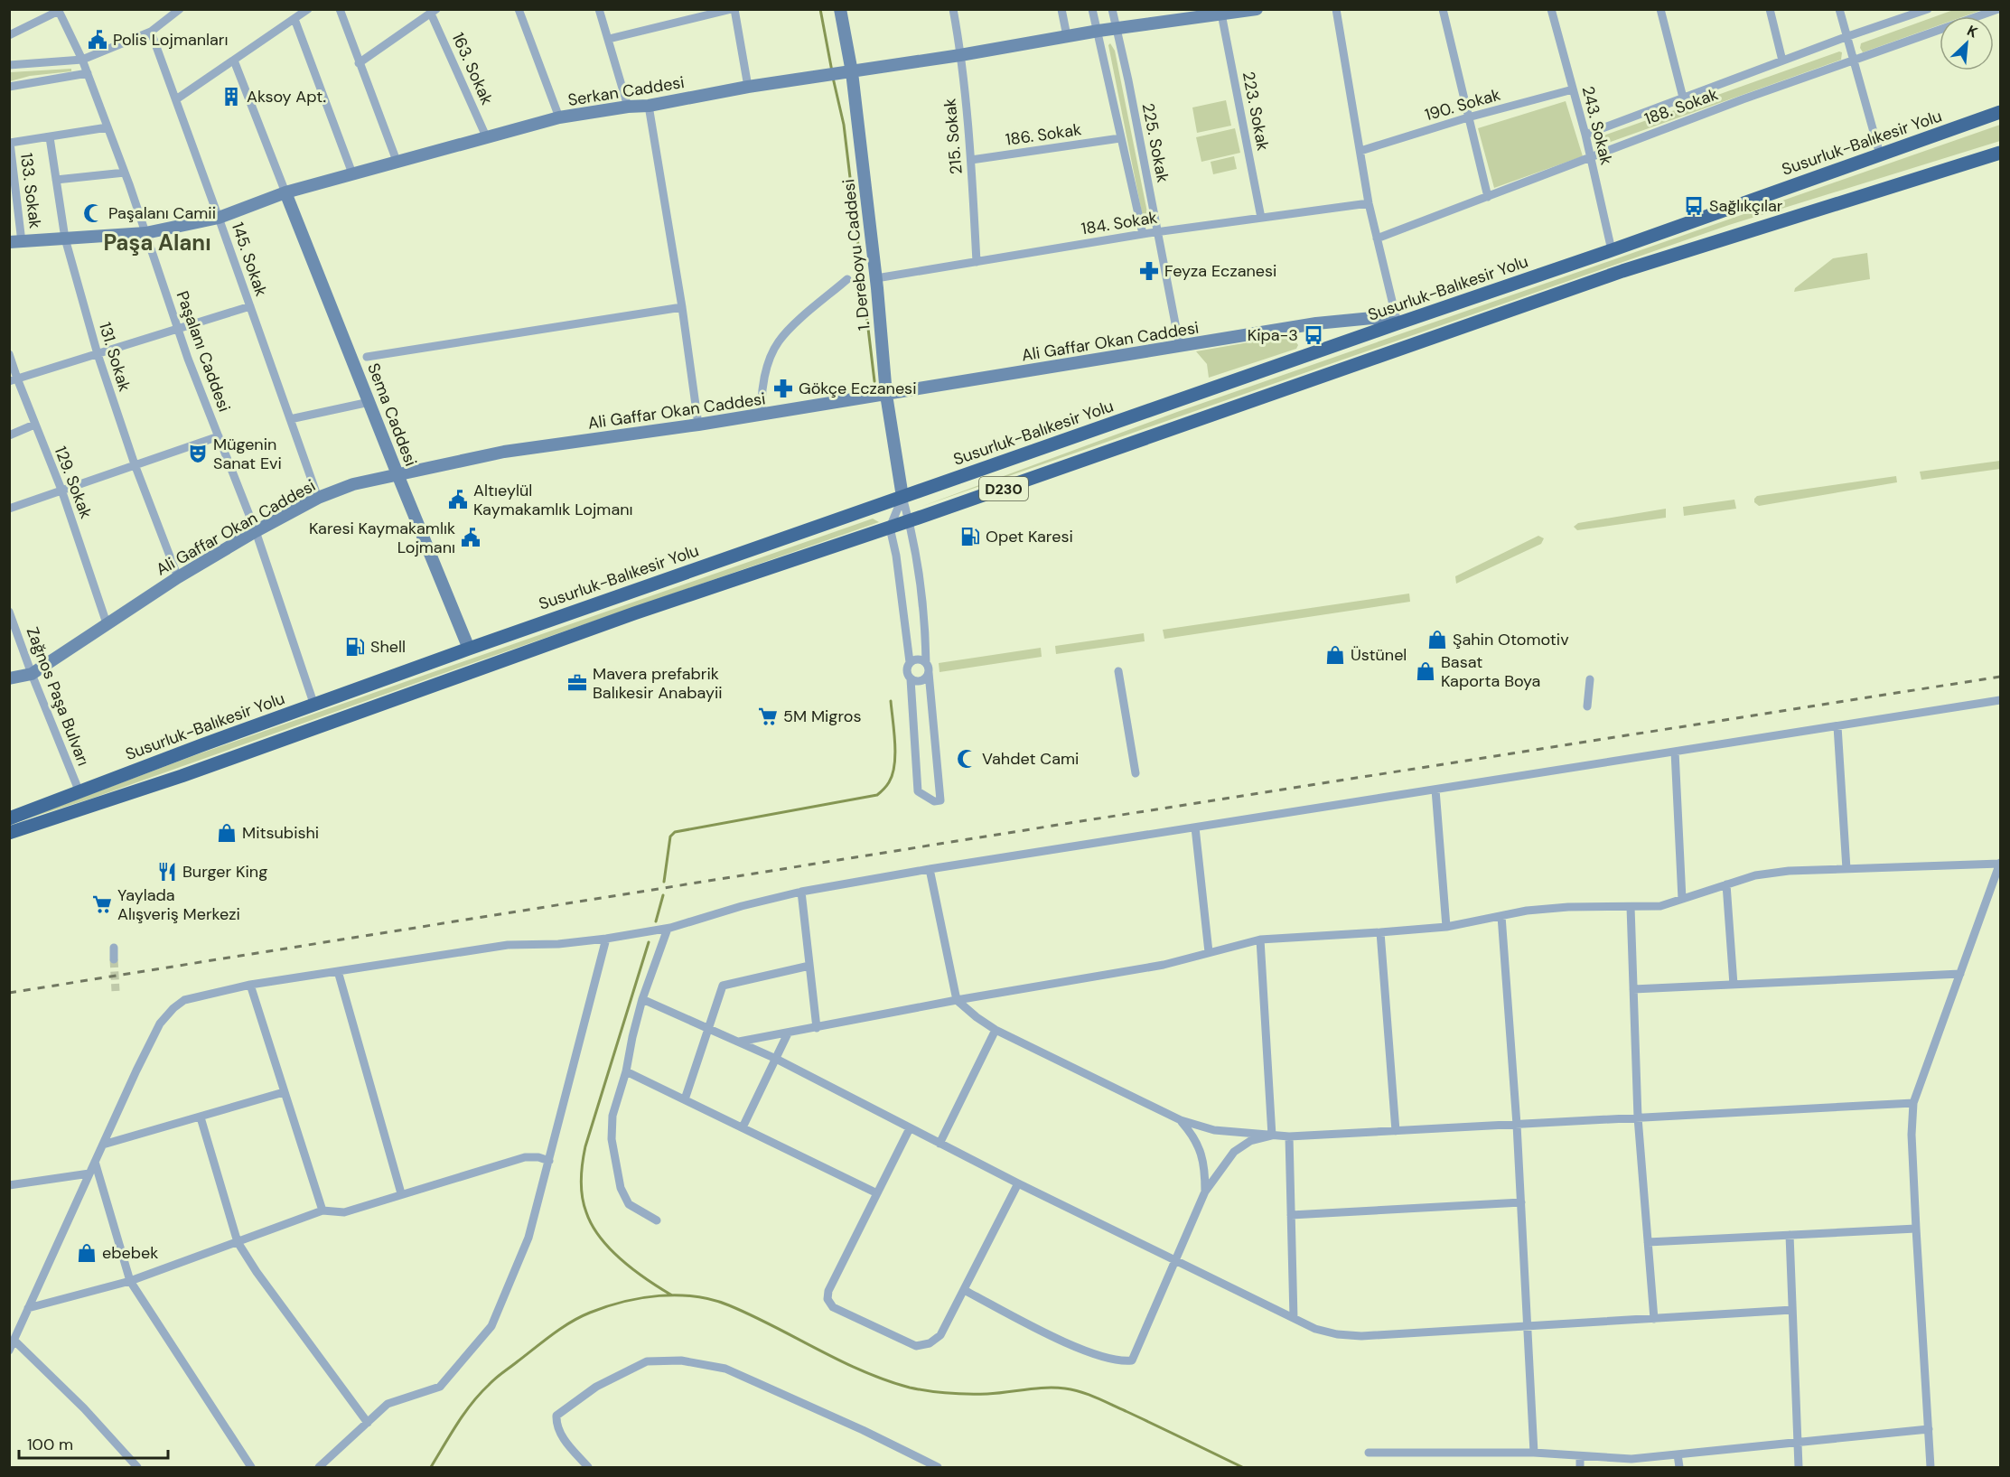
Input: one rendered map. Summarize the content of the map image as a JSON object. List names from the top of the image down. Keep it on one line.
{"streets":{"highway":["Susurluk-Balıkesir Yolu","D230"],"main road":["Serkan Caddesi","1. Dereboyu Caddesi","Ali Gaffar Okan Caddesi","Sema Caddesi"],"street":["163. Sokak","190. Sokak","188. Sokak","223. Sokak","243. Sokak","186. Sokak","215. Sokak","225. Sokak","133. Sokak","184. Sokak","145. Sokak","Paşalanı Caddesi","131. Sokak","129. Sokak","Zağnos Paşa Bulvarı"]},"crossings":[["163. Sokak","Serkan Caddesi"],["Serkan Caddesi","223. Sokak"],["Serkan Caddesi","215. Sokak"],["Serkan Caddesi","225. Sokak"],["Serkan Caddesi","133. Sokak"],["Serkan Caddesi","1. Dereboyu Caddesi"],["Serkan Caddesi","145. Sokak"],["Serkan Caddesi","Paşalanı Caddesi"],["Serkan Caddesi","131. Sokak"],["Serkan Caddesi","Sema Caddesi"],["190. Sokak","243. Sokak"],["188. Sokak","243. Sokak"],["223. Sokak","184. Sokak"],["243. Sokak","Susurluk-Balıkesir Yolu"],["186. Sokak","215. Sokak"],["186. Sokak","225. Sokak"],["215. Sokak","184. Sokak"],["225. Sokak","184. Sokak"],["225. Sokak","Ali Gaffar Okan Caddesi"],["Susurluk-Balıkesir Yolu","1. Dereboyu Caddesi"],["Susurluk-Balıkesir Yolu","Ali Gaffar Okan Caddesi"],["Susurluk-Balıkesir Yolu","Paşalanı Caddesi"],["Susurluk-Balıkesir Yolu","Sema Caddesi"],["Susurluk-Balıkesir Yolu","Zağnos Paşa Bulvarı"],["184. Sokak","1. Dereboyu Caddesi"],["1. Dereboyu Caddesi","Ali Gaffar Okan Caddesi"],["145. Sokak","Ali Gaffar Okan Caddesi"],["Ali Gaffar Okan Caddesi","Paşalanı Caddesi"],["Ali Gaffar Okan Caddesi","131. Sokak"],["Ali Gaffar Okan Caddesi","Sema Caddesi"],["Ali Gaffar Okan Caddesi","129. Sokak"],["Ali Gaffar Okan Caddesi","Zağnos Paşa Bulvarı"]],"districts":["Paşa Alanı"],"places":{"public building":["Polis Lojmanları","Altıeylül Kaymakamlık Lojmanı","Karesi Kaymakamlık Lojmanı"],"building":["Aksoy Apt."],"bus stop":["Sağlıkçılar","Kipa-3"],"mosque":["Paşalanı Camii","Vahdet Cami"],"pharmacy":["Feyza Eczanesi","Gökçe Eczanesi"],"theatre":["Mügenin Sanat Evi"],"fuel station":["Opet Karesi","Shell"],"shop":["Şahin Otomotiv","Üstünel","Basat Kaporta Boya","Mitsubishi","ebebek"],"office":["Mavera prefabrik Balıkesir Anabayii"],"supermarket":["5M Migros","Yaylada Alışveriş Merkezi"],"restaurant":["Burger King"]},"scale_bar":"100 m","north":"top right"}
